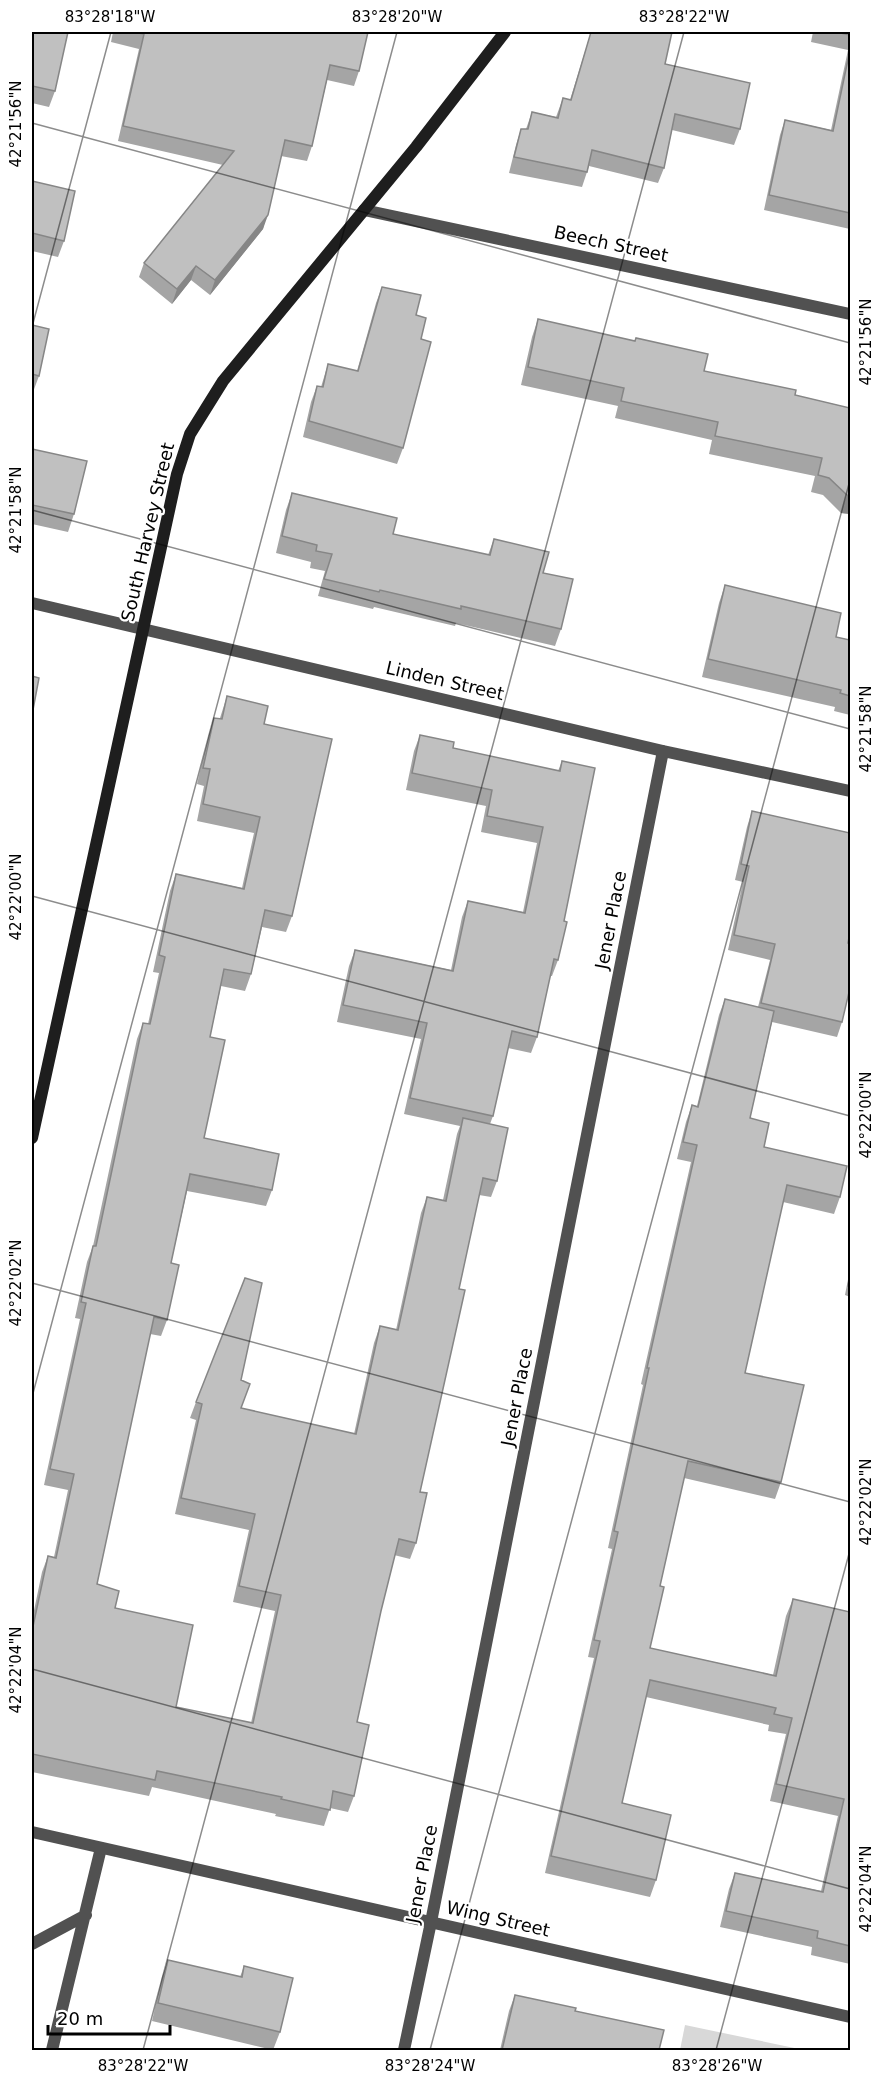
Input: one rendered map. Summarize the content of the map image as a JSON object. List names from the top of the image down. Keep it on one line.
{"streets":{"street":["Beech Street","South Harvey Street","Linden Street","Jener Place","Wing Street"]},"crossings":[["Beech Street","South Harvey Street"],["South Harvey Street","Linden Street"],["Linden Street","Jener Place"],["Jener Place","Wing Street"]],"scale_bar":"20 m","coordinates":["83°28'18\"W","83°28'20\"W","83°28'22\"W","42°21'56\"N","42°21'58\"N","42°22'00\"N","42°22'02\"N","42°22'04\"N","83°28'24\"W","83°28'26\"W"]}
